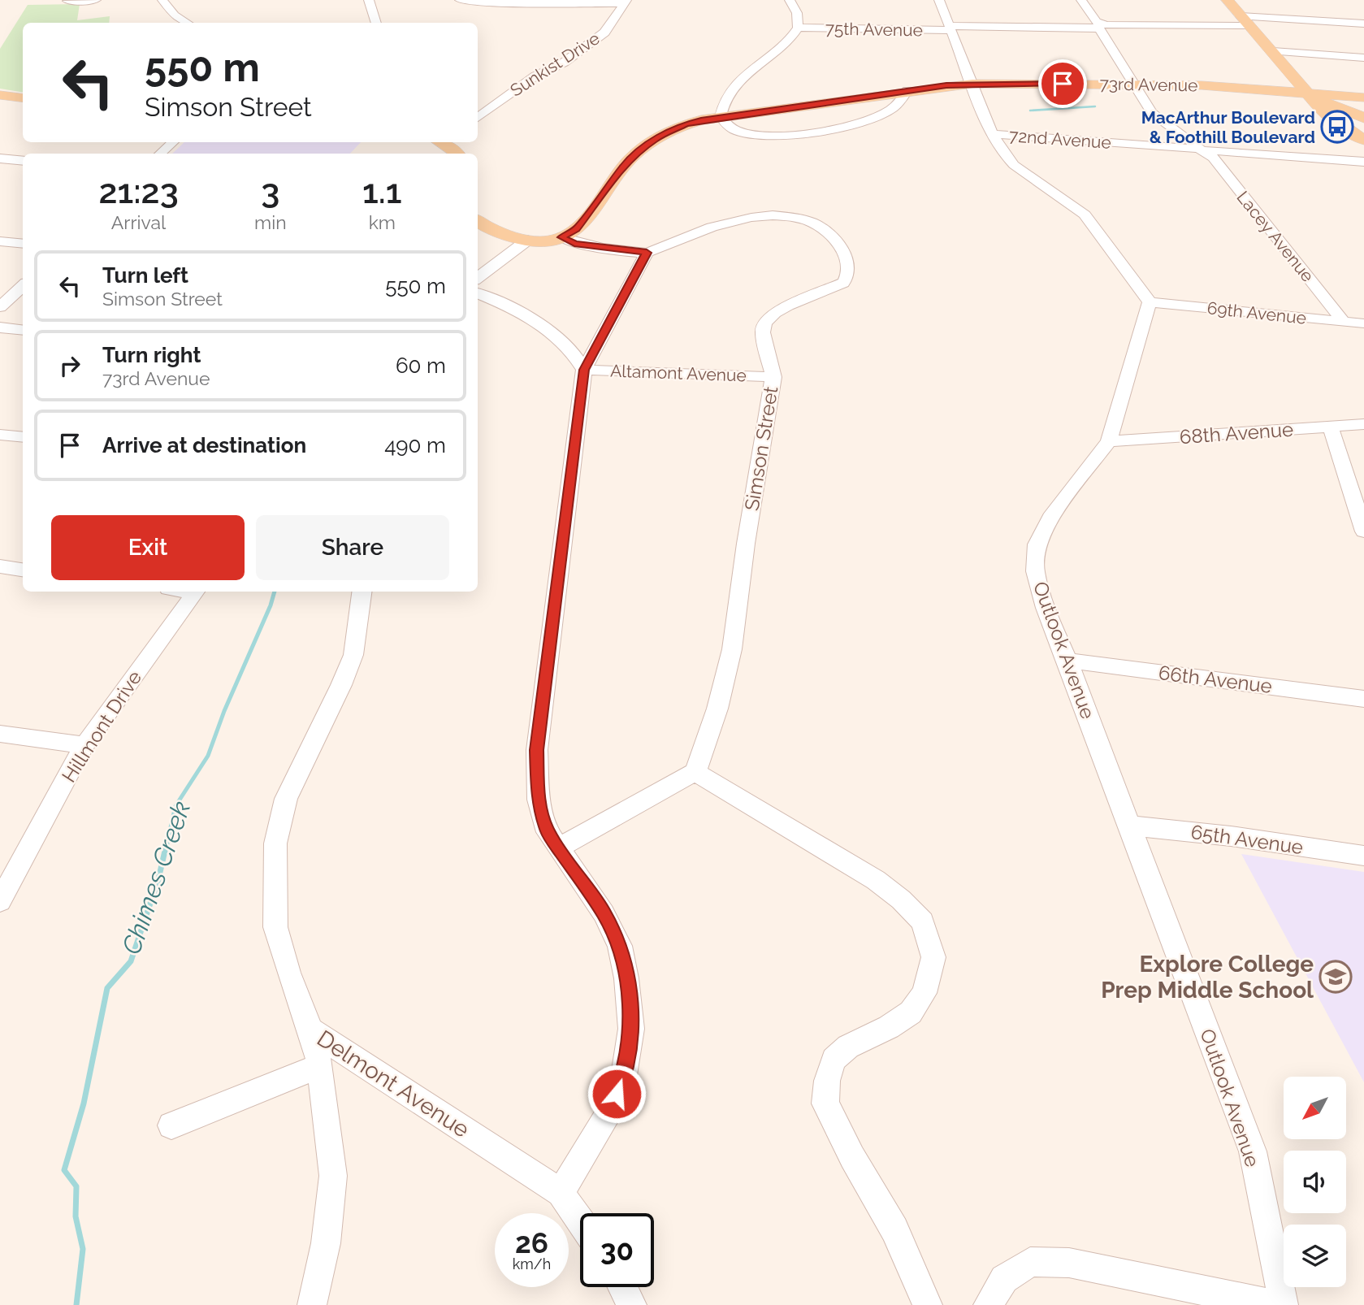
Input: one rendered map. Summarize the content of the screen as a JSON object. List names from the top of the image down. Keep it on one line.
{"streets":{"main road":["73rd Avenue"],"street":["75th Avenue","Sunkist Drive","72nd Avenue","Lacey Avenue","69th Avenue","Altamont Avenue","68th Avenue","Simson Street","Outlook Avenue","66th Avenue","Hillmont Drive","65th Avenue","Delmont Avenue"]},"crossings":[["75th Avenue","Lacey Avenue"],["73rd Avenue","Lacey Avenue"],["73rd Avenue","Simson Street"],["72nd Avenue","Lacey Avenue"],["Lacey Avenue","69th Avenue"],["69th Avenue","Outlook Avenue"],["Altamont Avenue","Simson Street"],["68th Avenue","Outlook Avenue"],["Outlook Avenue","66th Avenue"],["Outlook Avenue","65th Avenue"]],"water":["Chimes Creek"],"places":{"bus stop":["MacArthur Boulevard & Foothill Boulevard"],"school or university":["Explore College Prep Middle School"]},"north":"bottom left","page":{"turn":["550 m","Simson Street"],"eta":["21:23","Arrival","3","min","1.1","km"],"list":[{"name":"Turn left","note":"Simson Street","value":"550 m"},{"name":"Turn right","note":"73rd Avenue","value":"60 m"},{"name":"Arrive at destination","value":"490 m"}],"buttons":["Exit","Share"],"speed":"26 km/h","limit":"30"}}
